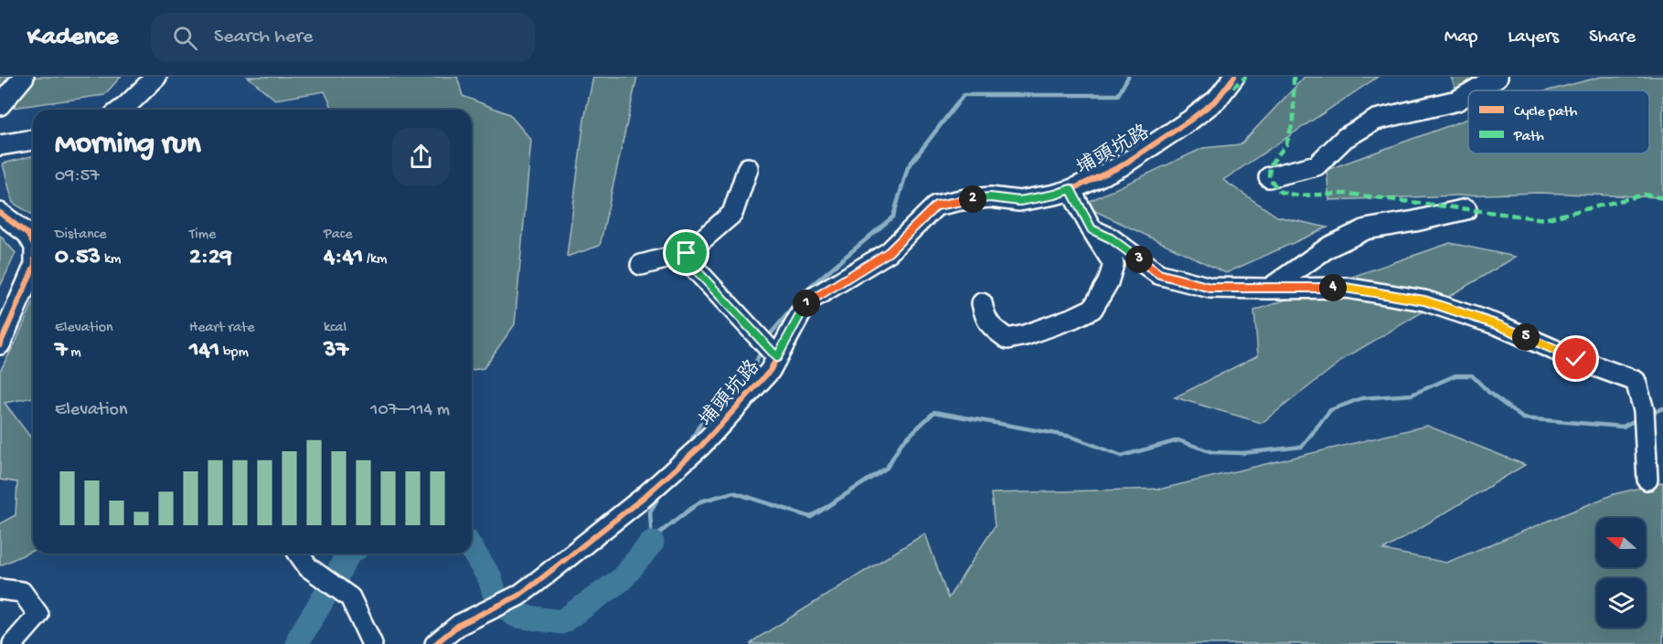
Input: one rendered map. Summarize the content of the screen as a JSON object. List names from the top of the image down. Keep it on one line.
{"streets":{"street":["埔頭坑路"]},"legend":["Cycle path","Path"],"north":"left","page":{"header":"Kadence","search":"Search here","nav":["Map","Layers","Share"],"heading":["Morning run","09:57"],"pins":["2","3","4","1","5"],"stats":[["Distance","0.53 km"],["Time","2:29"],["Pace","4:41 /km"],["Elevation","7 m"],["Heart rate","141 bpm"],["kcal","37"]],"chart":["Elevation","107–114 m"]}}
